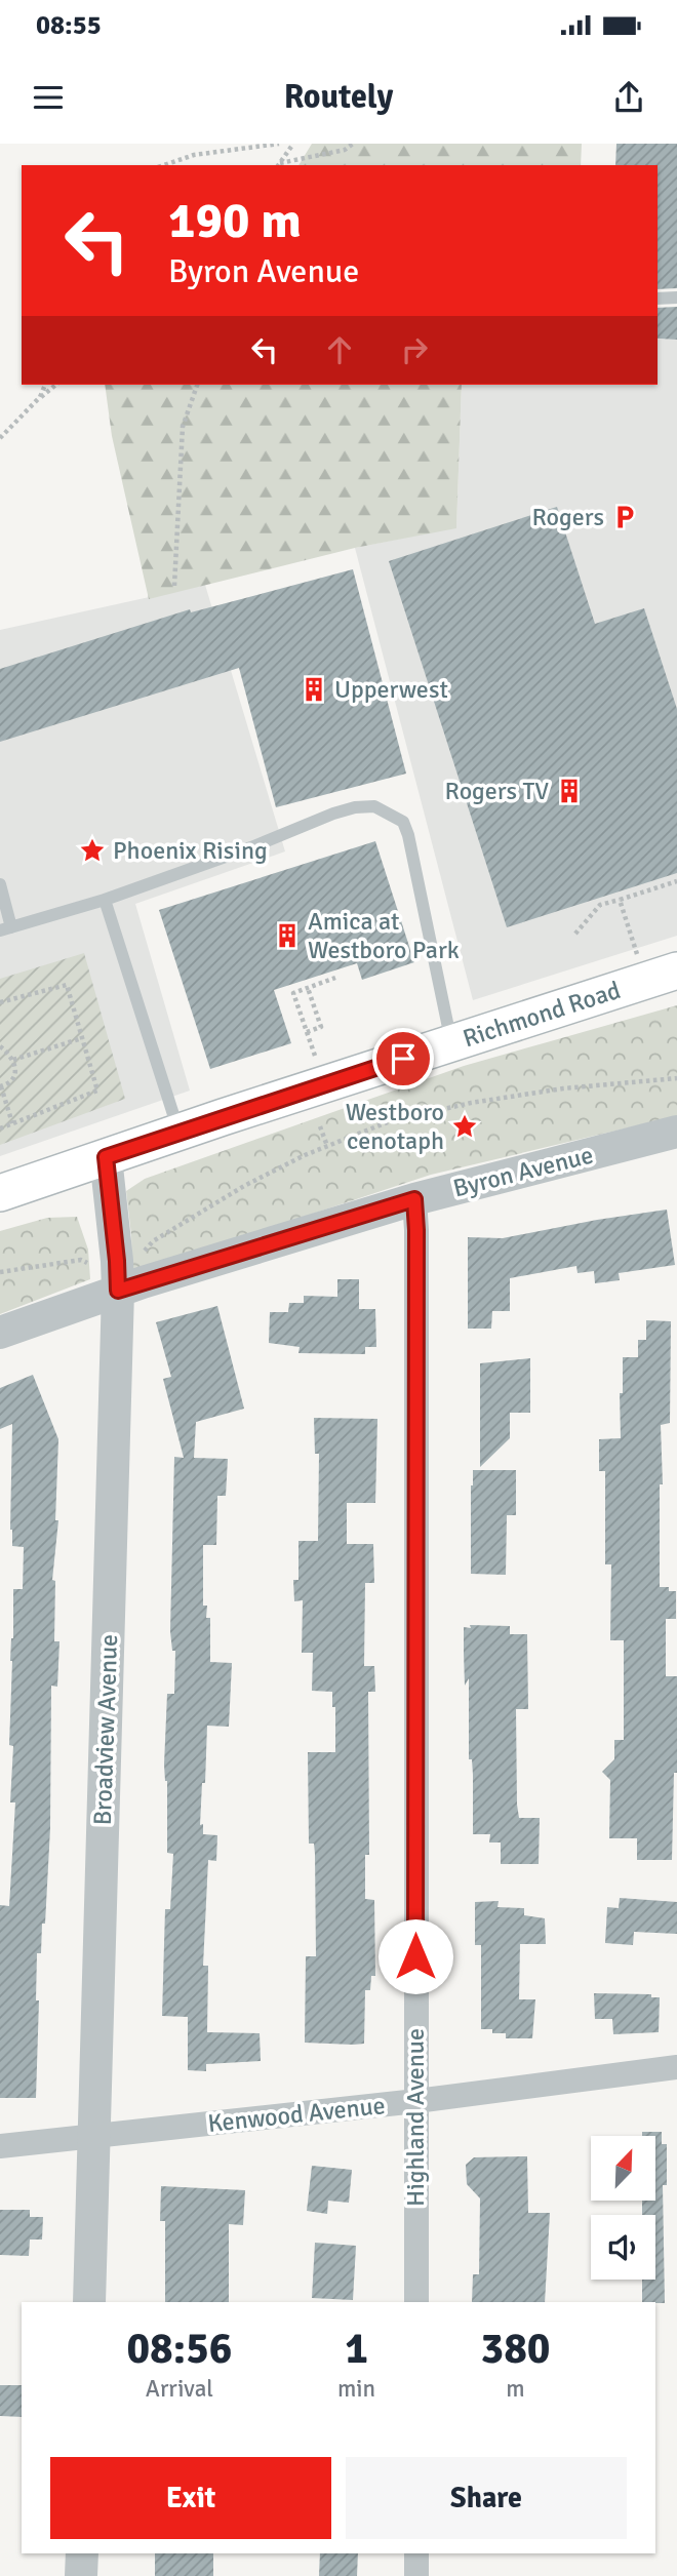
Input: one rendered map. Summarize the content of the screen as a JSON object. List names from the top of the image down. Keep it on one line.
{"streets":{"main road":["Richmond Road"],"street":["Byron Avenue","Broadview Avenue","Kenwood Avenue","Highland Avenue"]},"crossings":[["Richmond Road","Broadview Avenue"],["Byron Avenue","Broadview Avenue"],["Byron Avenue","Highland Avenue"],["Broadview Avenue","Kenwood Avenue"],["Kenwood Avenue","Highland Avenue"]],"places":{"parking":["Rogers"],"building":["Upperwest","Rogers TV","Amica at Westboro Park"],"place":["Phoenix Rising","Westboro cenotaph"]},"north":"top right","page":{"status":"08:55","header":"Routely","turn":["190 m","Byron Avenue"],"eta":["08:56","Arrival","1","min","380","m"],"buttons":["Exit","Share"]}}
